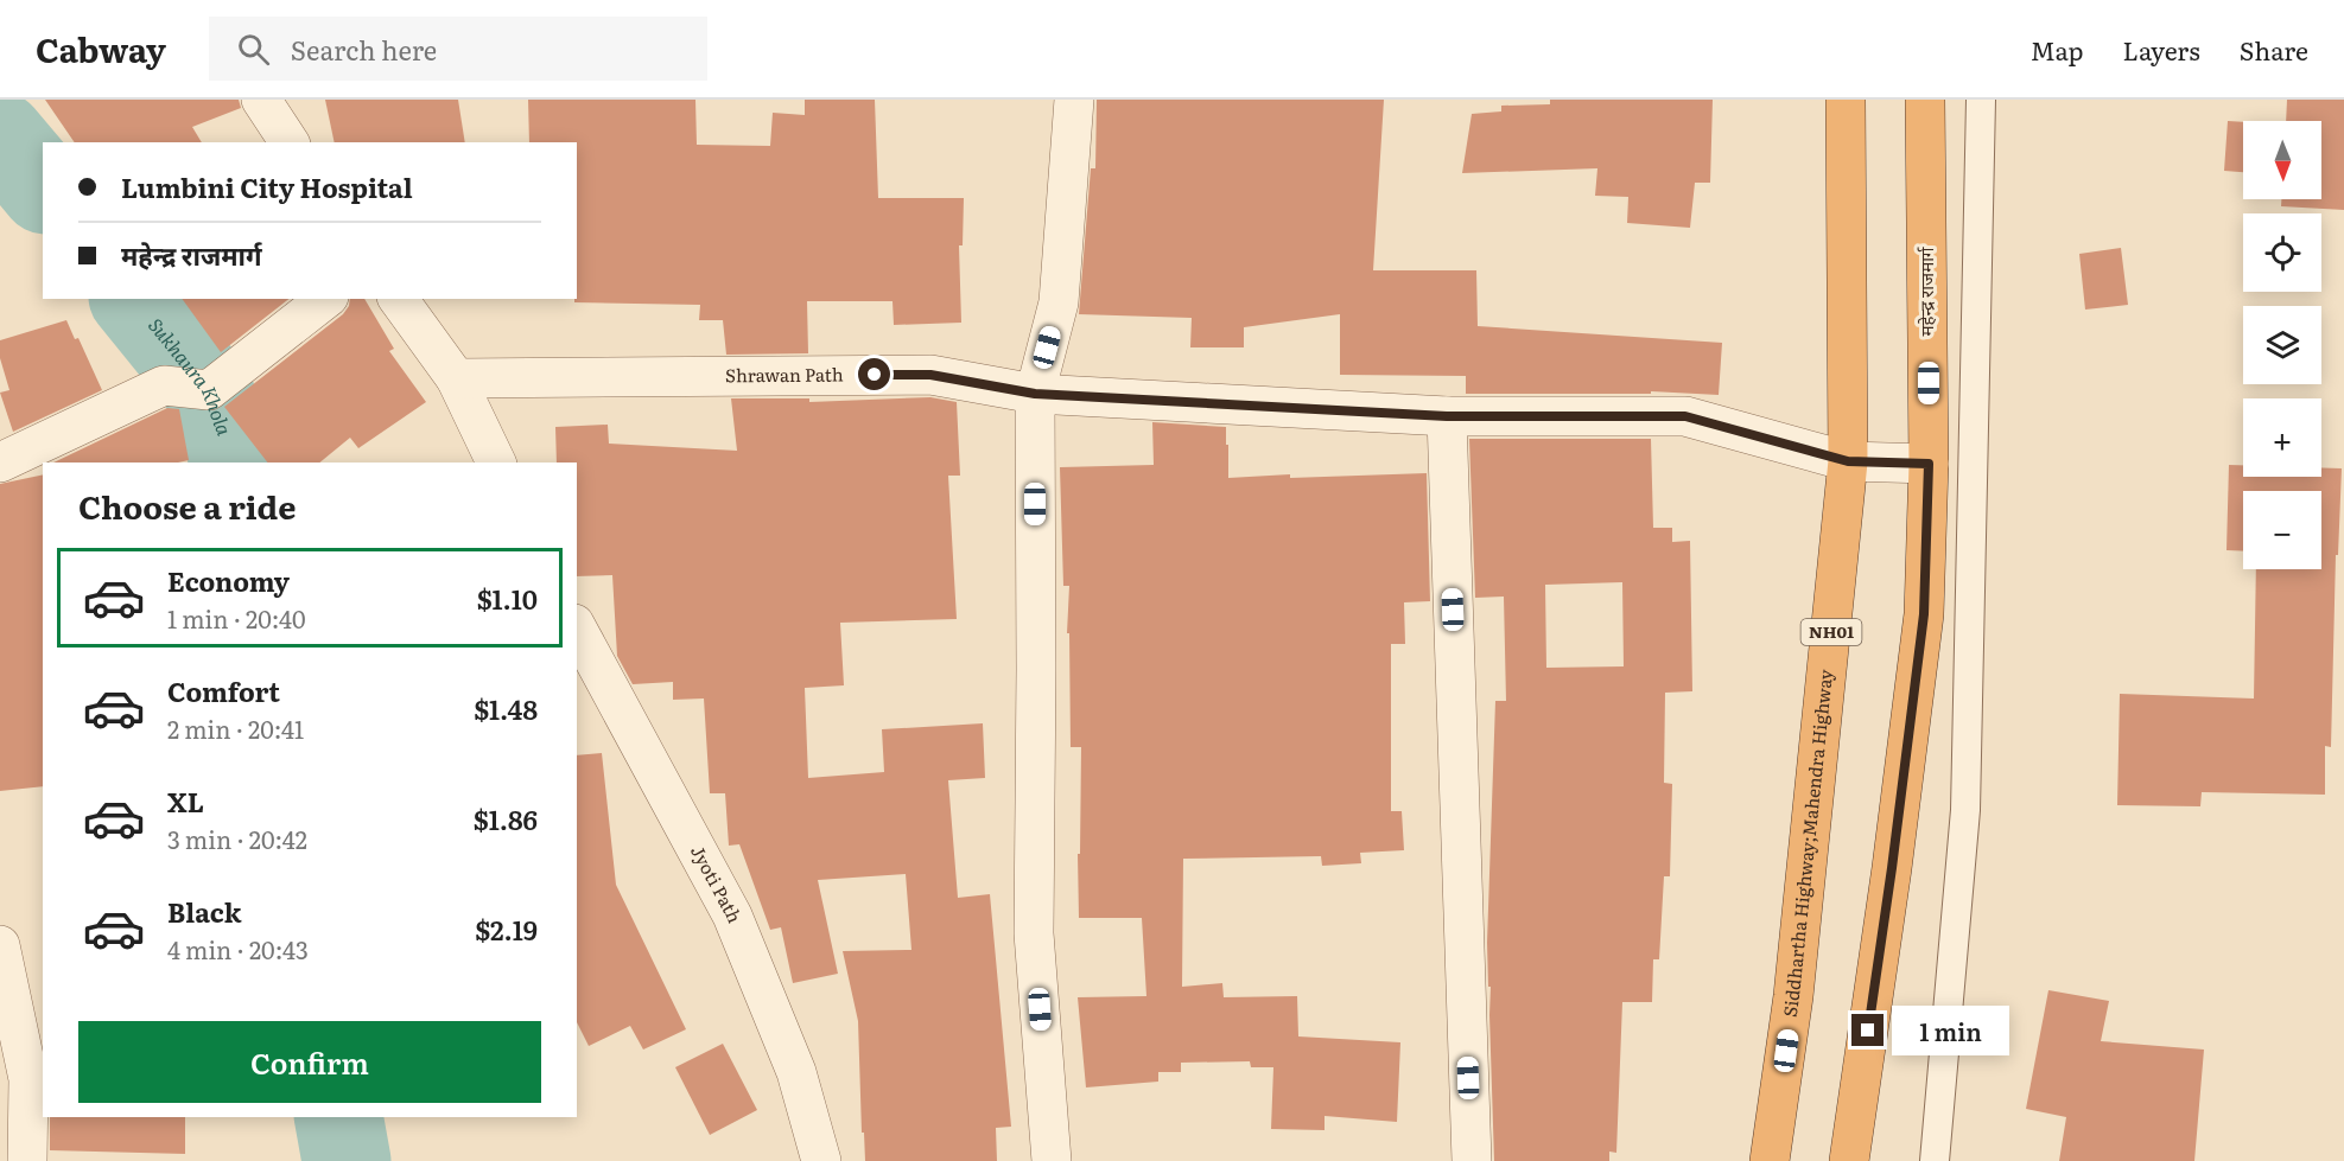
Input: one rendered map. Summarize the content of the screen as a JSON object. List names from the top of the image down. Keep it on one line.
{"streets":{"highway":["महेन्द्र राजमार्ग","NH01","Siddhartha Highway;Mahendra Highway"],"street":["Shrawan Path","Jyoti Path"]},"crossings":[["महेन्द्र राजमार्ग","Shrawan Path"],["Shrawan Path","Siddhartha Highway;Mahendra Highway"]],"water":["Sukhaura Khola"],"north":"bottom","page":{"header":"Cabway","search":"Search here","nav":["Map","Layers","Share"],"map_buttons":["+","−"],"banner":["Lumbini City Hospital","महेन्द्र राजमार्ग"],"heading":"Choose a ride","list":[{"name":"Economy","note":"1 min · 20:40","value":"$1.10"},{"name":"Comfort","note":"2 min · 20:41","value":"$1.48"},{"name":"XL","note":"3 min · 20:42","value":"$1.86"},{"name":"Black","note":"4 min · 20:43","value":"$2.19"}],"bubble":"1 min","buttons":"Confirm"}}
